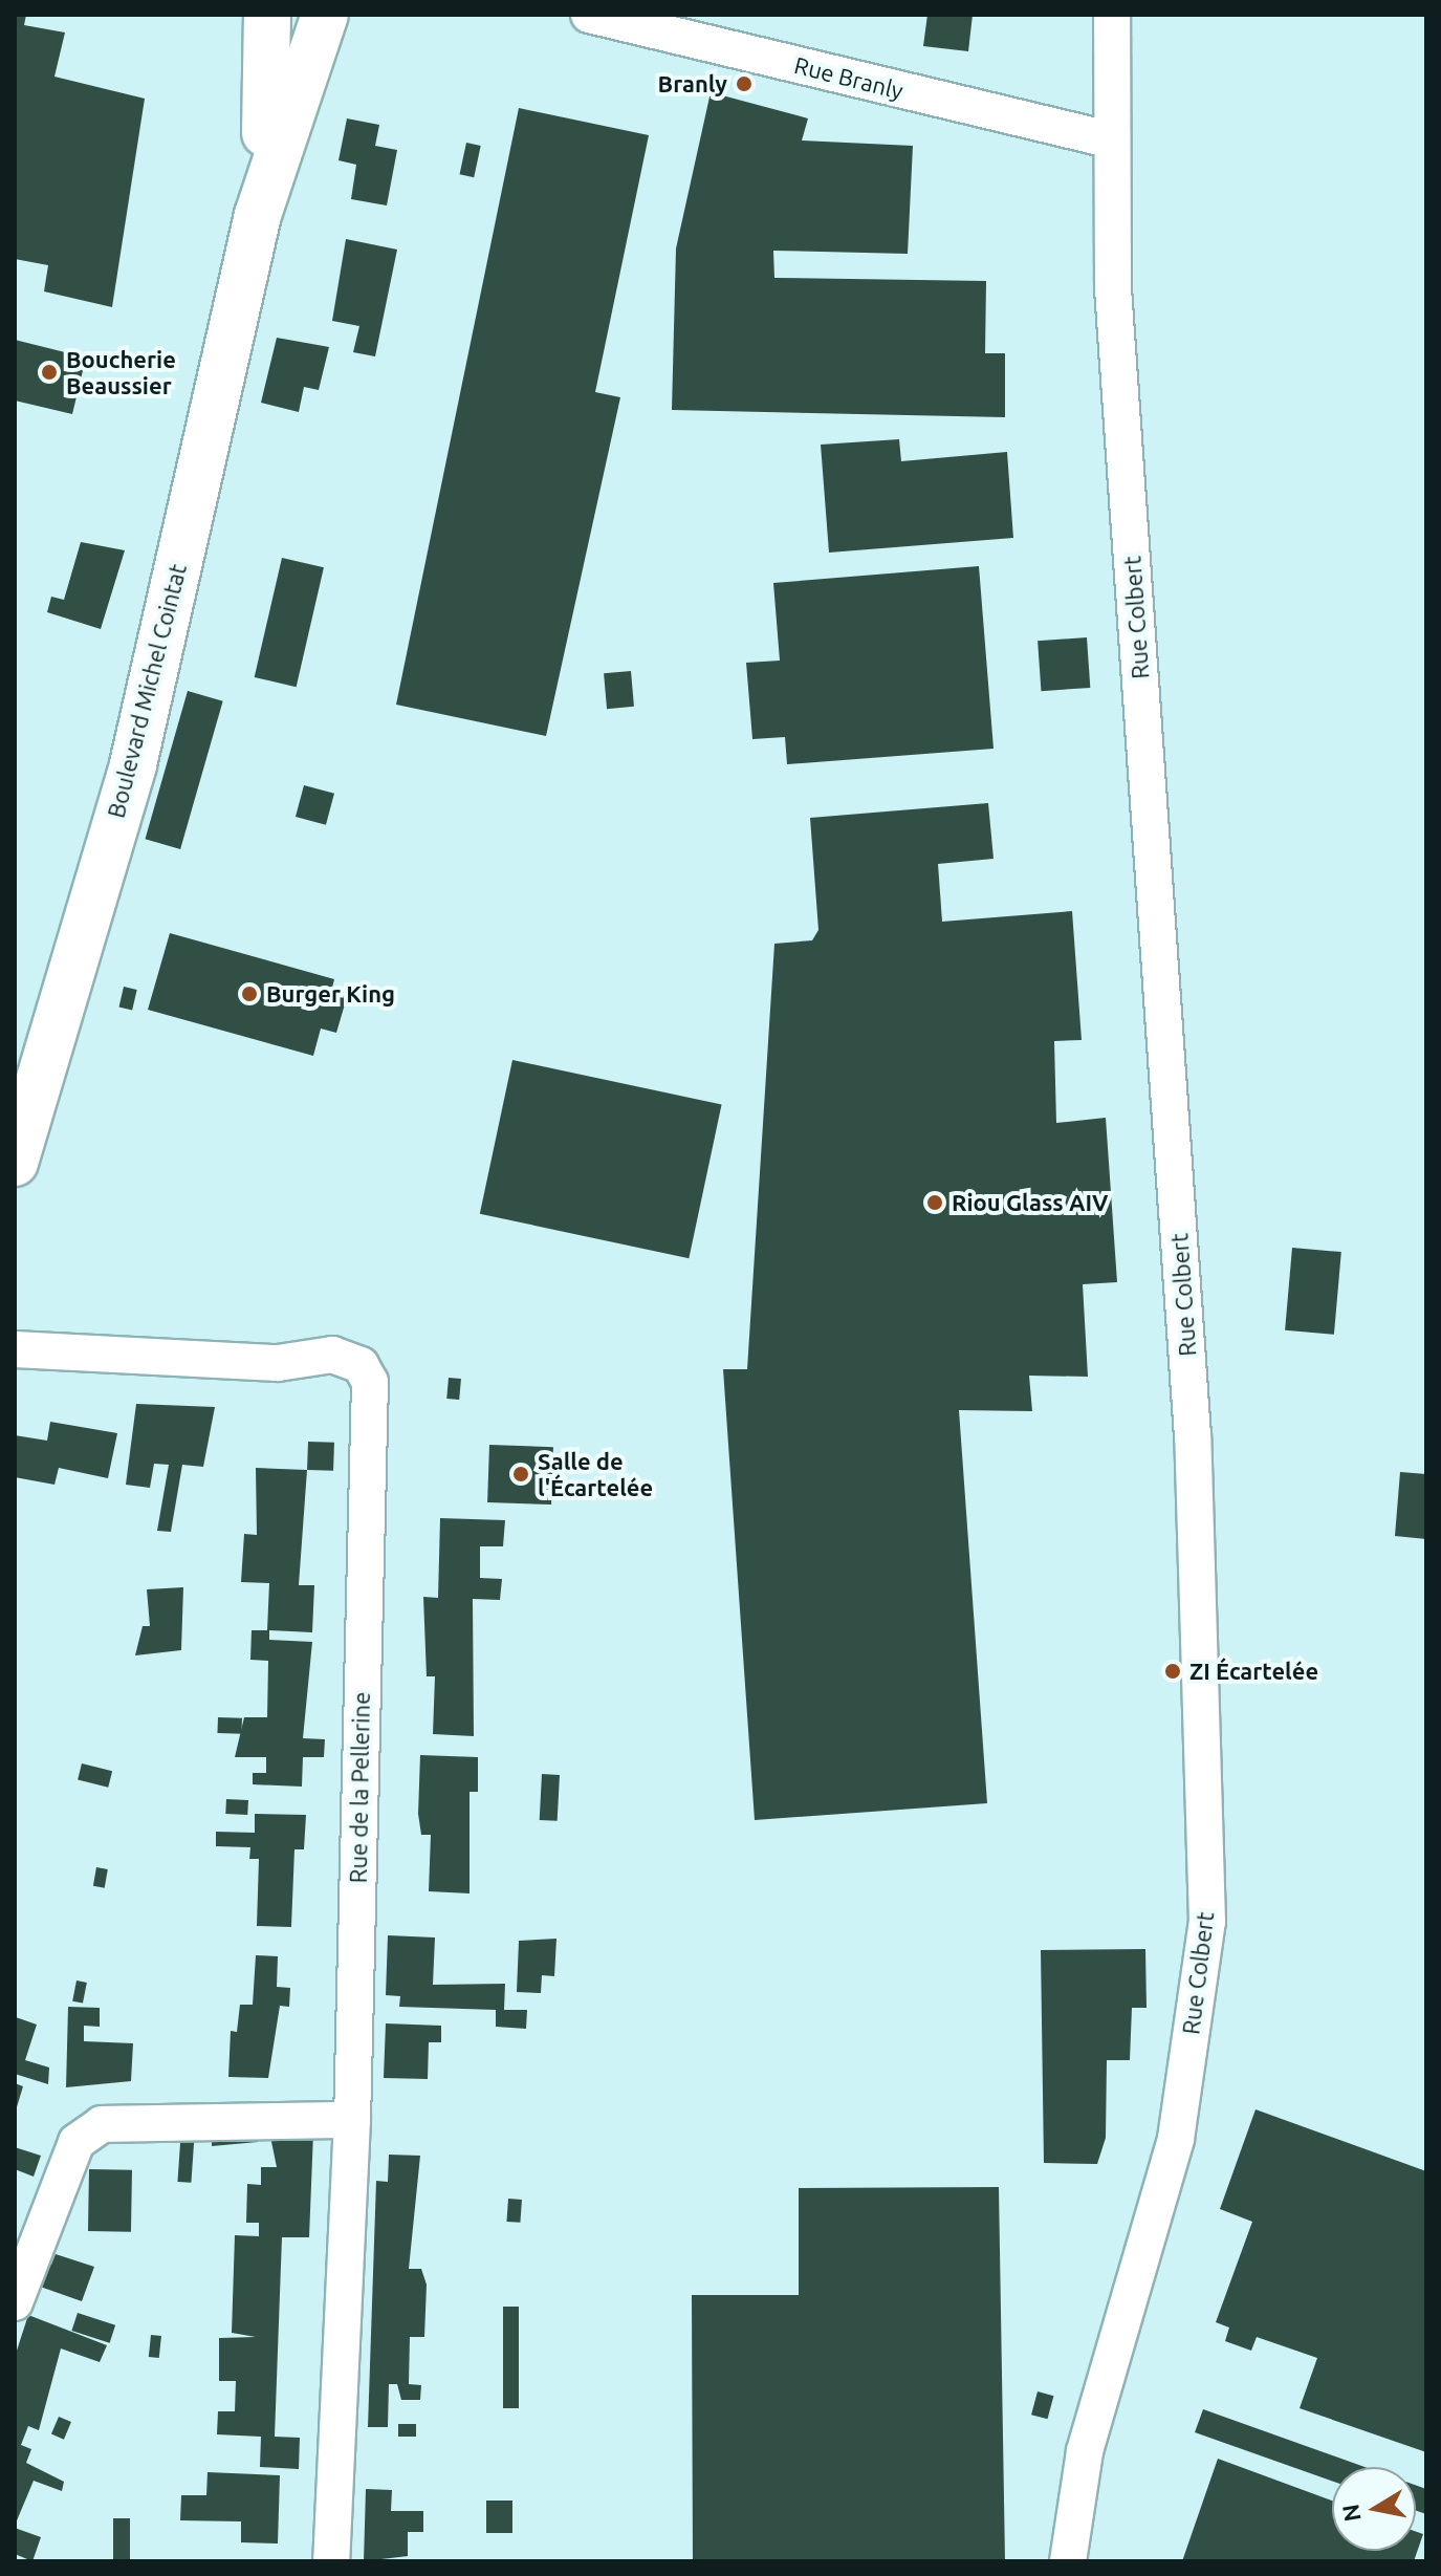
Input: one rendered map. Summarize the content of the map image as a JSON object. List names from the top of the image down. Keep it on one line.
{"streets":{"main road":["Boulevard Michel Cointat"],"street":["Rue Branly","Rue Colbert","Rue de la Pellerine"]},"crossings":[["Rue Branly","Rue Colbert"]],"places":["Branly","Boucherie Beaussier","Burger King","Riou Glass AIV","Salle de l'Écartelée","ZI Écartelée"],"north":"left"}
